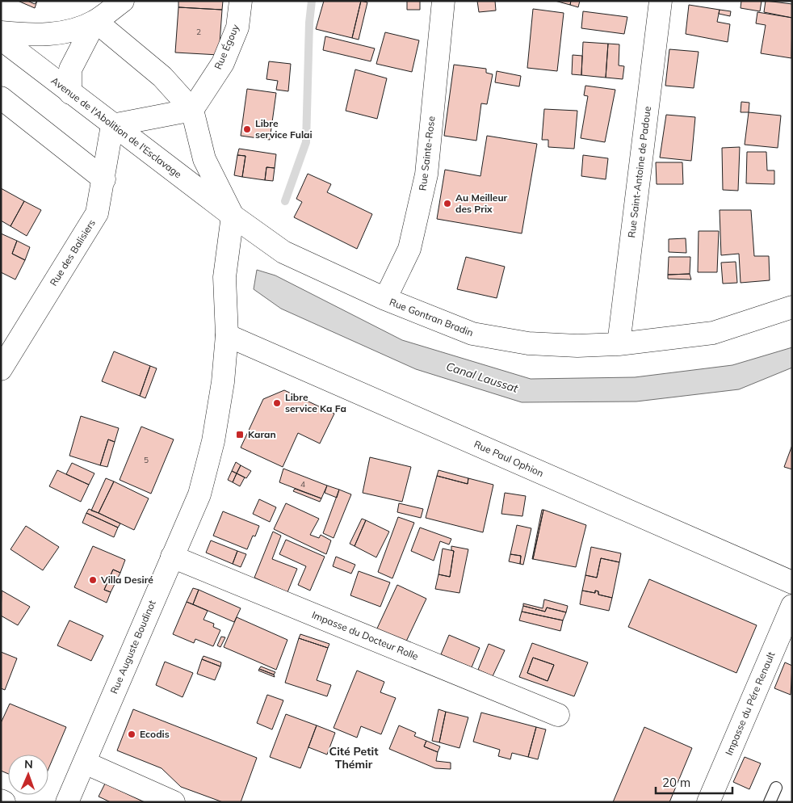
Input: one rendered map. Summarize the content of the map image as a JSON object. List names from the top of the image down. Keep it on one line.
{"streets":{"street":["Rue Égouy","Avenue de l'Abolition de l'Esclavage","Rue Sainte-Rose","Rue Saint-Antoine de Padoue","Rue des Balisiers","Rue Gontran Bradin","Rue Paul Ophion","Impasse du Docteur Rolle","Rue Auguste Boudinot","Impasse du Pére Renault"]},"crossings":[["Avenue de l'Abolition de l'Esclavage","Rue des Balisiers"],["Avenue de l'Abolition de l'Esclavage","Rue Gontran Bradin"],["Avenue de l'Abolition de l'Esclavage","Rue Auguste Boudinot"],["Rue Sainte-Rose","Rue Gontran Bradin"],["Rue Saint-Antoine de Padoue","Rue Gontran Bradin"],["Rue Gontran Bradin","Rue Auguste Boudinot"],["Rue Paul Ophion","Rue Auguste Boudinot"],["Impasse du Docteur Rolle","Rue Auguste Boudinot"]],"districts":["Cité Petit Thémir"],"water":["Canal Laussat"],"places":{"other":["Libre service Fulai","Au Meilleur des Prix","Libre service Ka Fa","Villa Desiré","Ecodis"],"transit":["Karan"]},"house_numbers":["2","5","4"],"scale_bar":"20 m","north":"top"}
